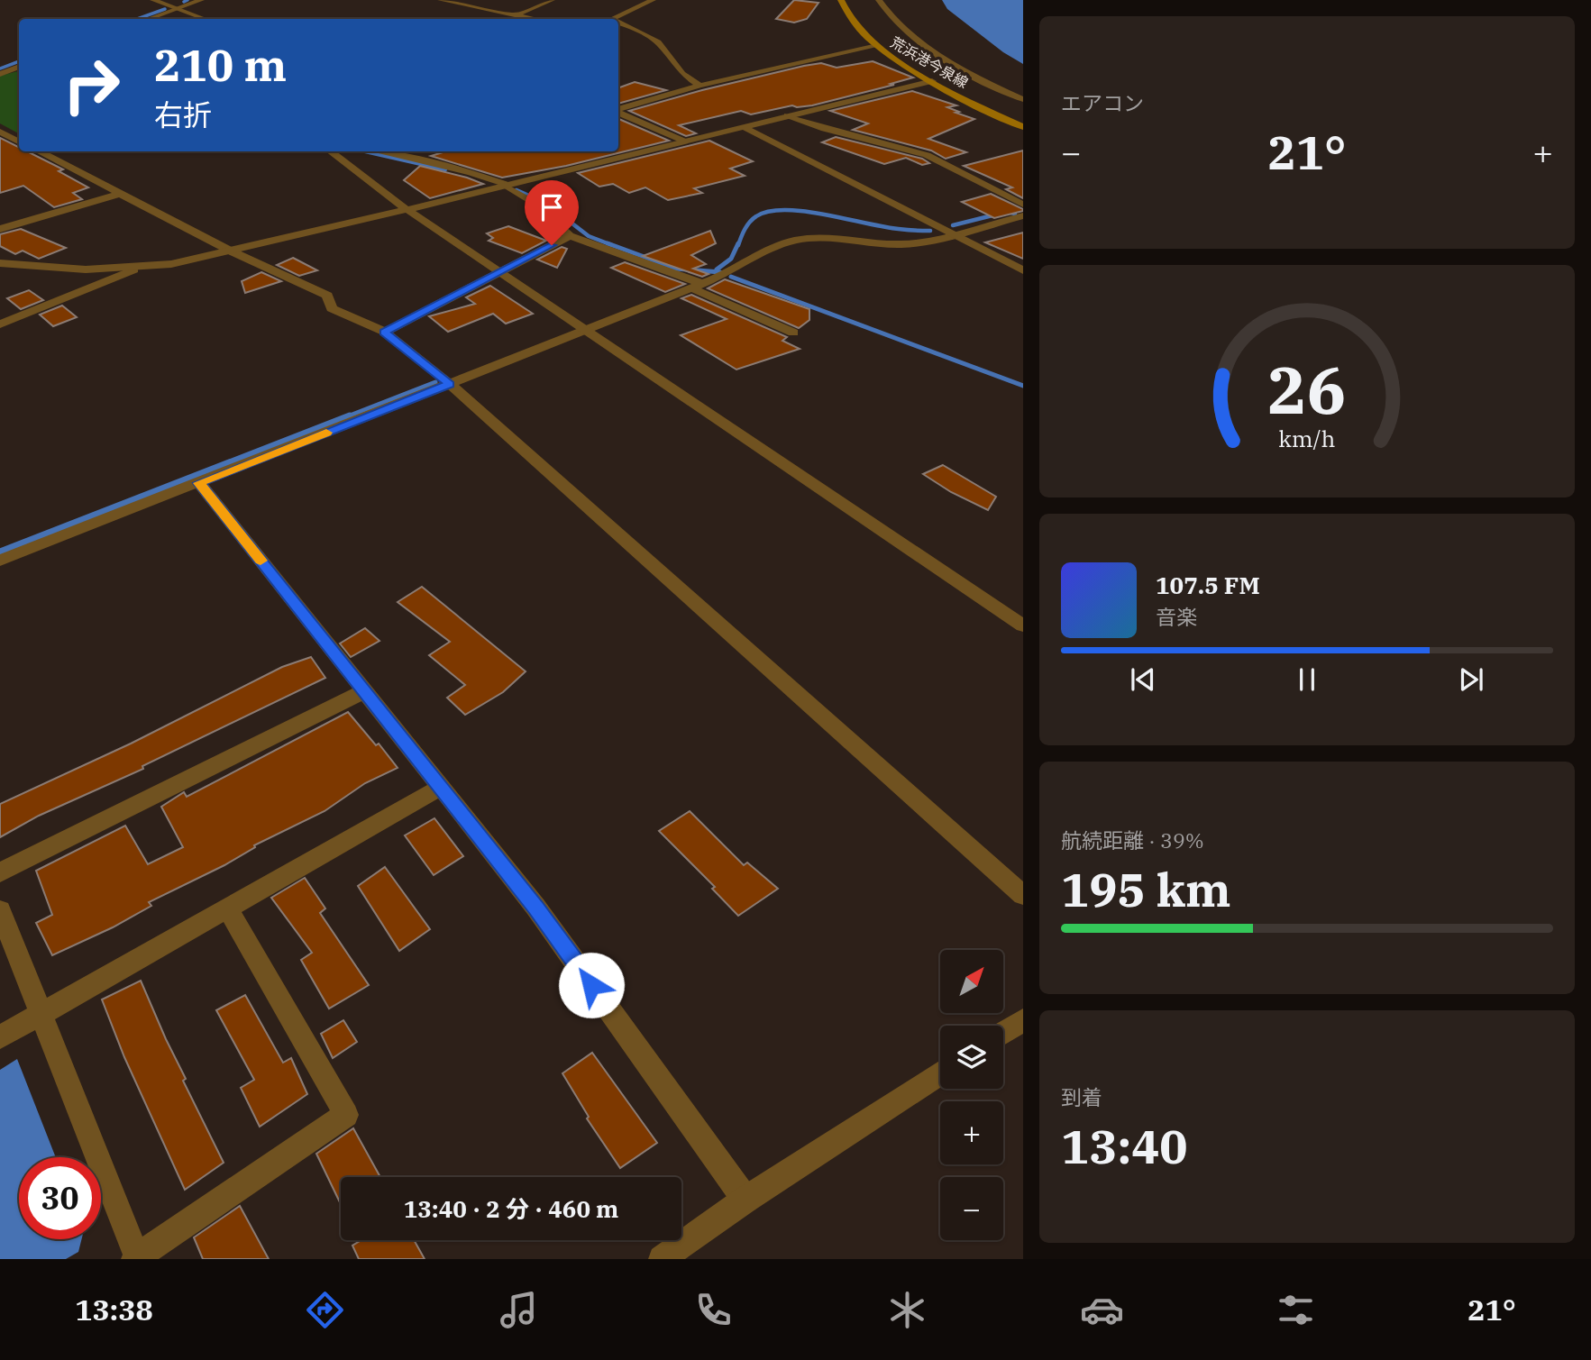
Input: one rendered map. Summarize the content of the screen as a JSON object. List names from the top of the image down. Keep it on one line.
{"streets":{"main road":["荒浜港今泉線"]},"north":"top right","page":{"tile":["エアコン",["航続距離 · 39%","195 km"],["到着","13:40"]],"turn":["210 m","右折"],"heat":["−","21°","+"],"song":["107.5 FM","音楽"],"map_buttons":["+","−"],"limit":"30","trip":"13:40 · 2 分 · 460 m","tabs":["13:38","21°"],"gauge":["26","km/h"]}}
